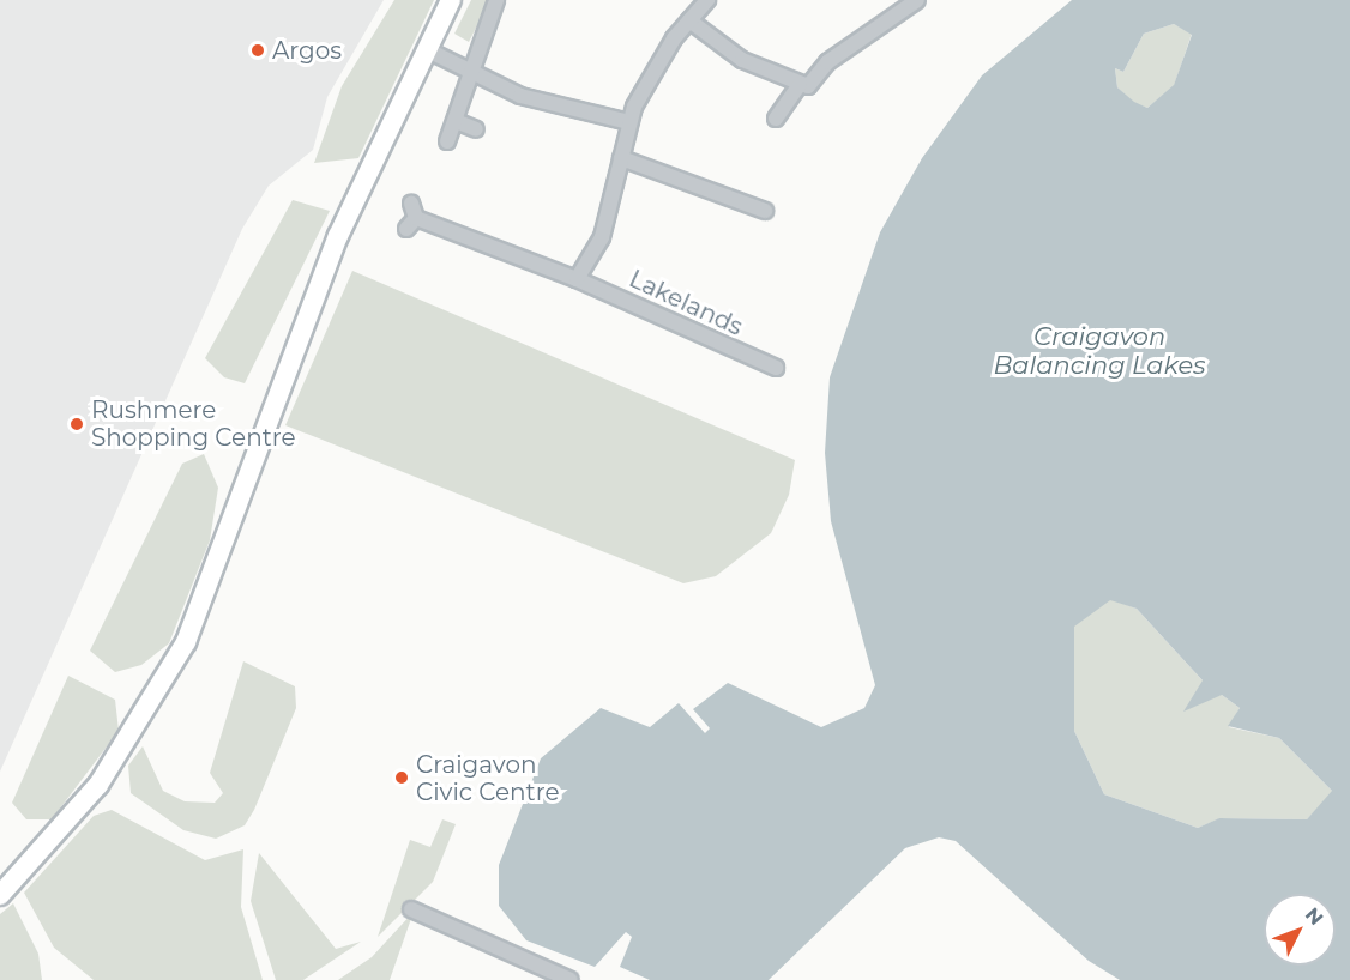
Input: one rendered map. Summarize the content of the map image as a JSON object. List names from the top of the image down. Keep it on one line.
{"streets":{"street":["Lakelands"]},"water":["Craigavon Balancing Lakes"],"places":["Argos","Rushmere Shopping Centre","Craigavon Civic Centre"],"north":"top right"}
